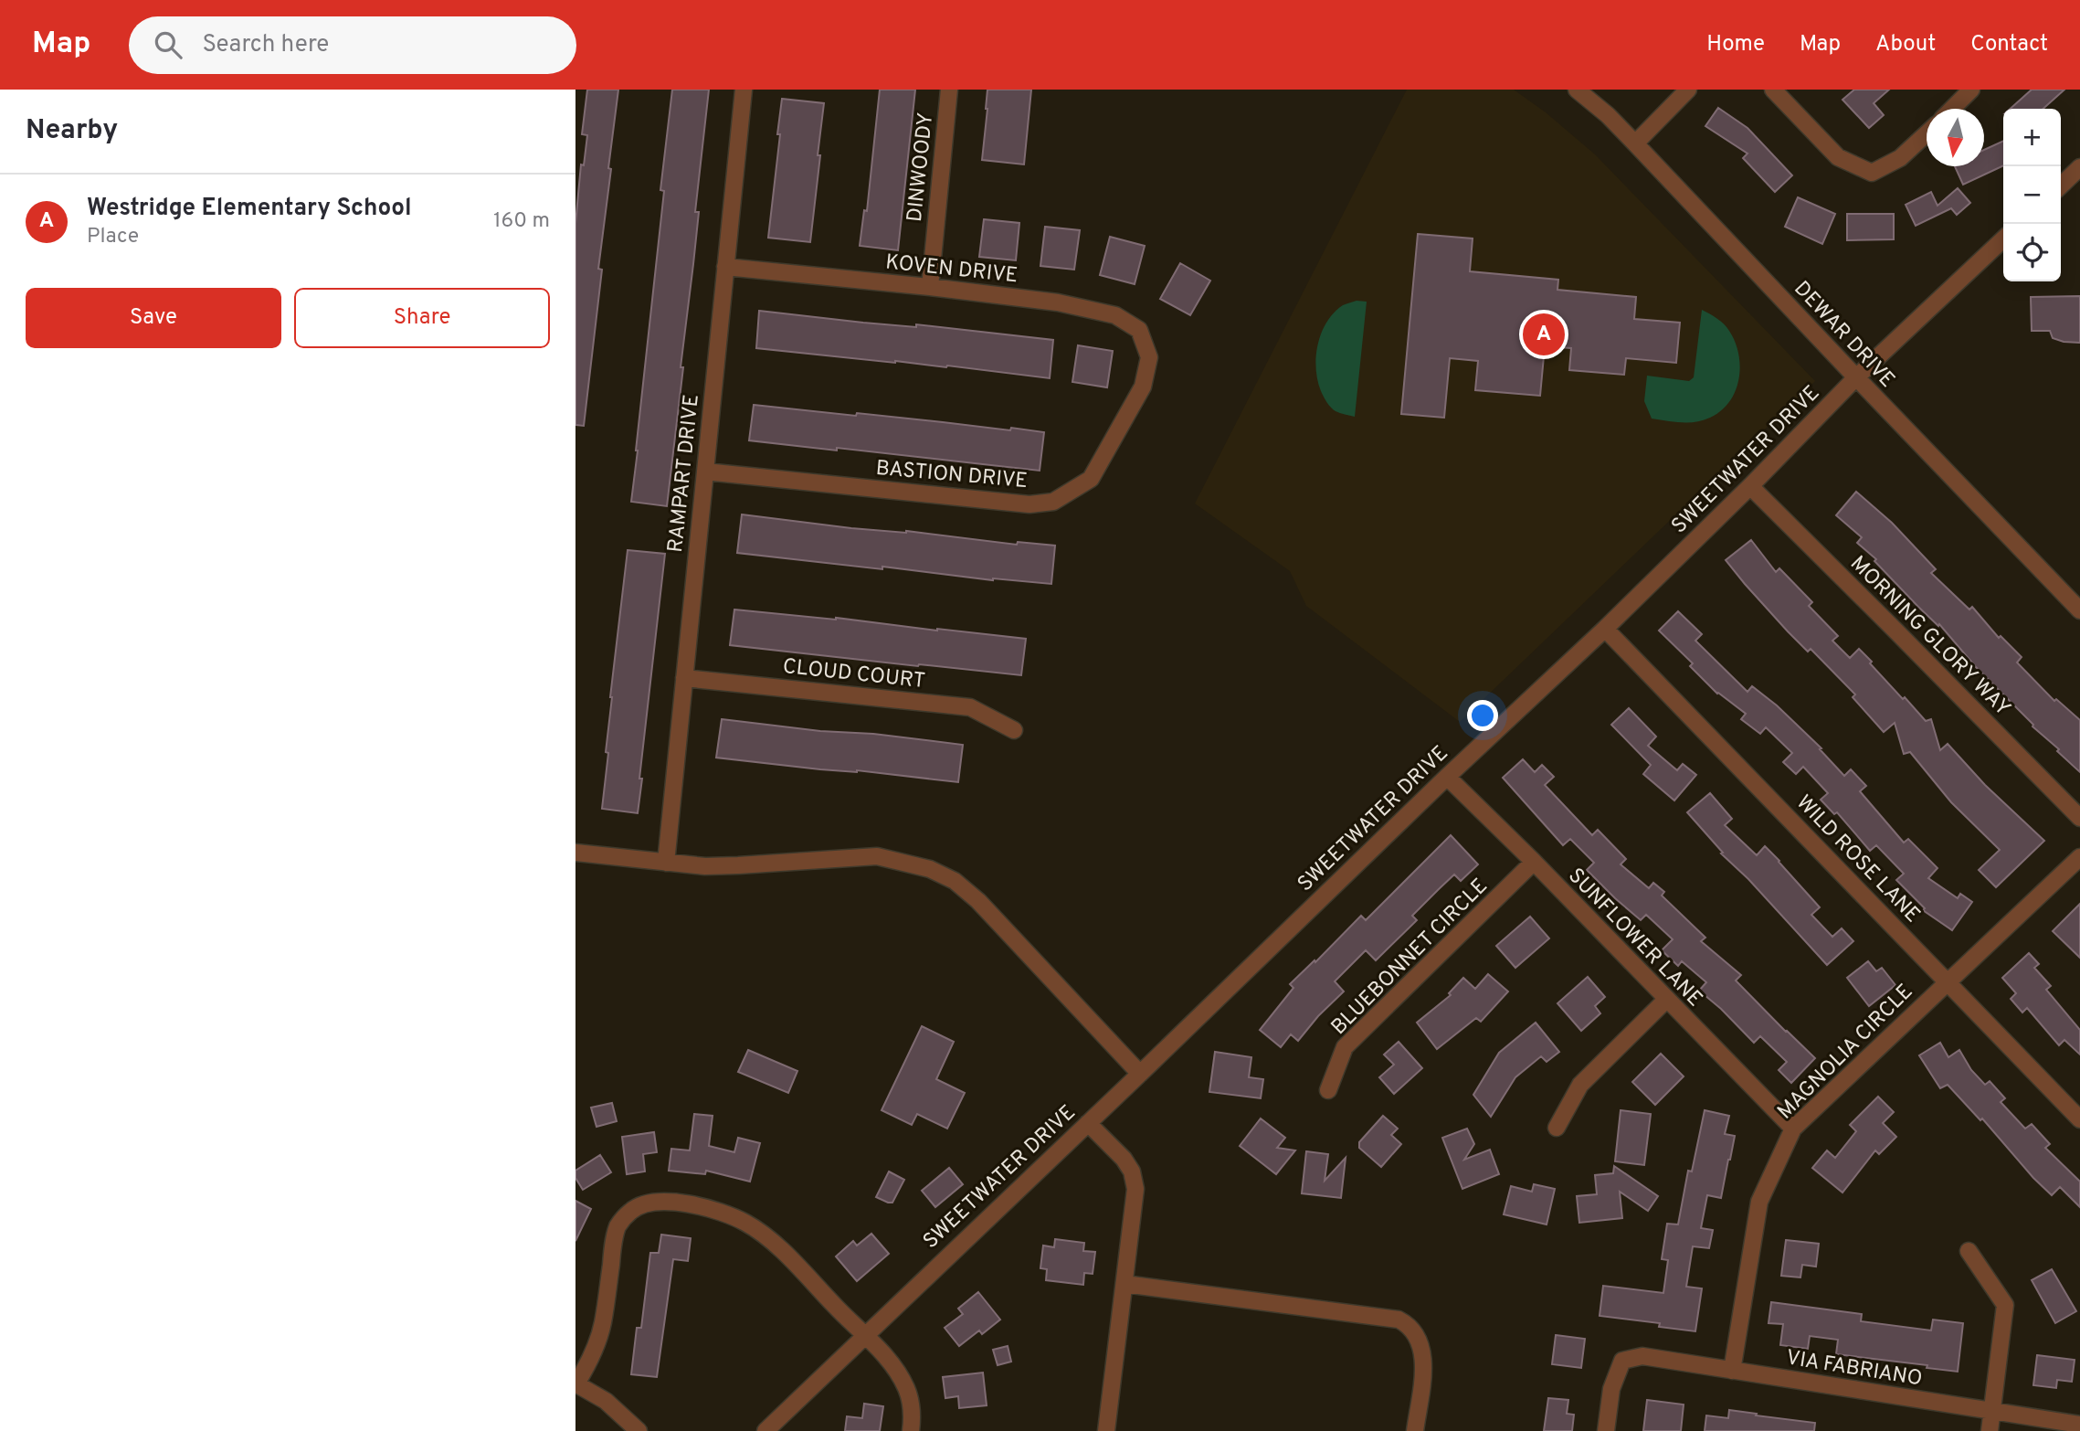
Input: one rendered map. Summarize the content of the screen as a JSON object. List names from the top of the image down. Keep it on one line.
{"streets":{"street":["DINWOODY","KOVEN DRIVE","DEWAR DRIVE","SWEETWATER DRIVE","RAMPART DRIVE","BASTION DRIVE","MORNING GLORY WAY","CLOUD COURT","WILD ROSE LANE","SUNFLOWER LANE","BLUEBONNET CIRCLE","MAGNOLIA CIRCLE","VIA FABRIANO"]},"crossings":[["DINWOODY","KOVEN DRIVE"],["KOVEN DRIVE","RAMPART DRIVE"],["KOVEN DRIVE","BASTION DRIVE"],["DEWAR DRIVE","SWEETWATER DRIVE"],["SWEETWATER DRIVE","MORNING GLORY WAY"],["SWEETWATER DRIVE","WILD ROSE LANE"],["SWEETWATER DRIVE","SUNFLOWER LANE"],["RAMPART DRIVE","BASTION DRIVE"],["RAMPART DRIVE","CLOUD COURT"],["WILD ROSE LANE","MAGNOLIA CIRCLE"],["SUNFLOWER LANE","BLUEBONNET CIRCLE"],["SUNFLOWER LANE","MAGNOLIA CIRCLE"],["MAGNOLIA CIRCLE","VIA FABRIANO"]],"north":"bottom","page":{"header":"Map","search":"Search here","nav":["Home","Map","About","Contact"],"heading":"Nearby","map_buttons":["+","−"],"list":[{"mark":"A","name":"Westridge Elementary School","note":"Place","value":"160 m"}],"buttons":["Save","Share"],"pins":"A"}}
